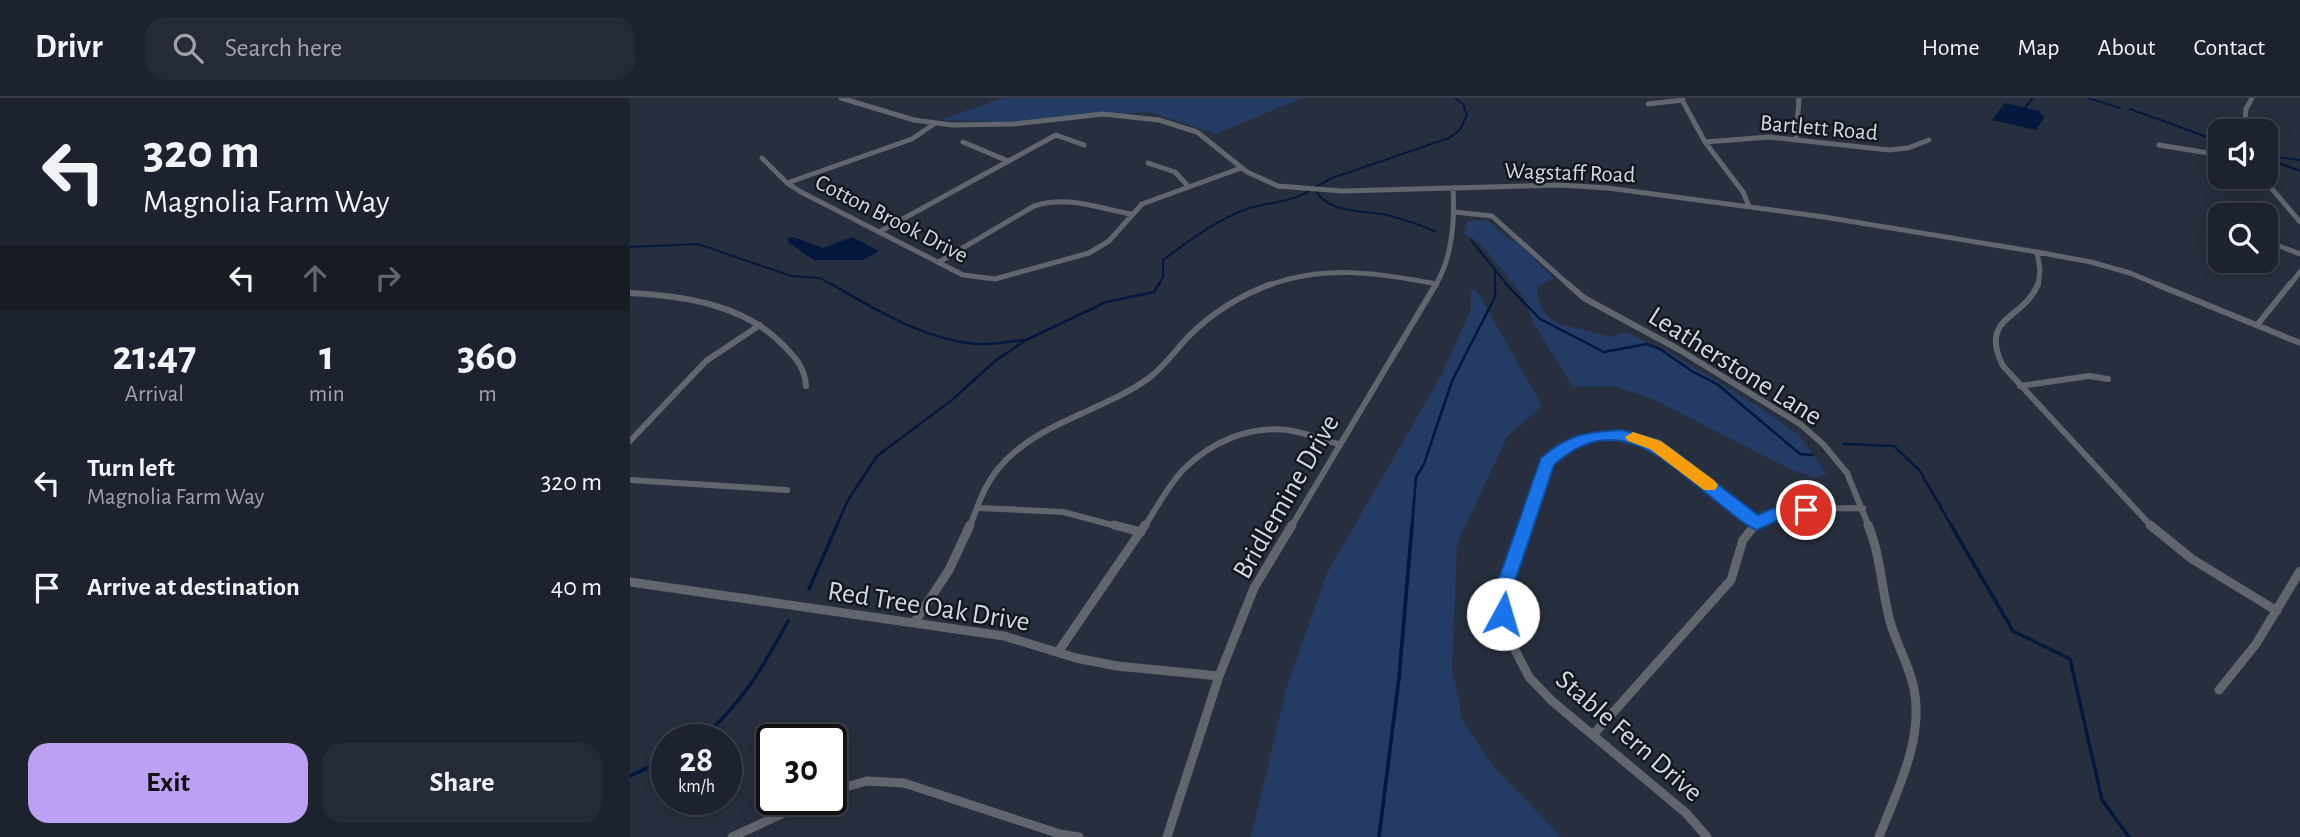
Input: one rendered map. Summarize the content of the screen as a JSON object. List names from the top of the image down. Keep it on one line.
{"streets":{"street":["Bartlett Road","Wagstaff Road","Cotton Brook Drive","Leatherstone Lane","Bridlemine Drive","Red Tree Oak Drive","Stable Fern Drive"]},"crossings":[["Wagstaff Road","Cotton Brook Drive"],["Wagstaff Road","Bridlemine Drive"],["Leatherstone Lane","Bridlemine Drive"],["Bridlemine Drive","Red Tree Oak Drive"]],"page":{"header":"Drivr","search":"Search here","nav":["Home","Map","About","Contact"],"turn":["320 m","Magnolia Farm Way"],"eta":["21:47","Arrival","1","min","360","m"],"list":[{"name":"Turn left","note":"Magnolia Farm Way","value":"320 m"},{"name":"Arrive at destination","value":"40 m"}],"speed":"28 km/h","limit":"30","buttons":["Exit","Share"]}}
